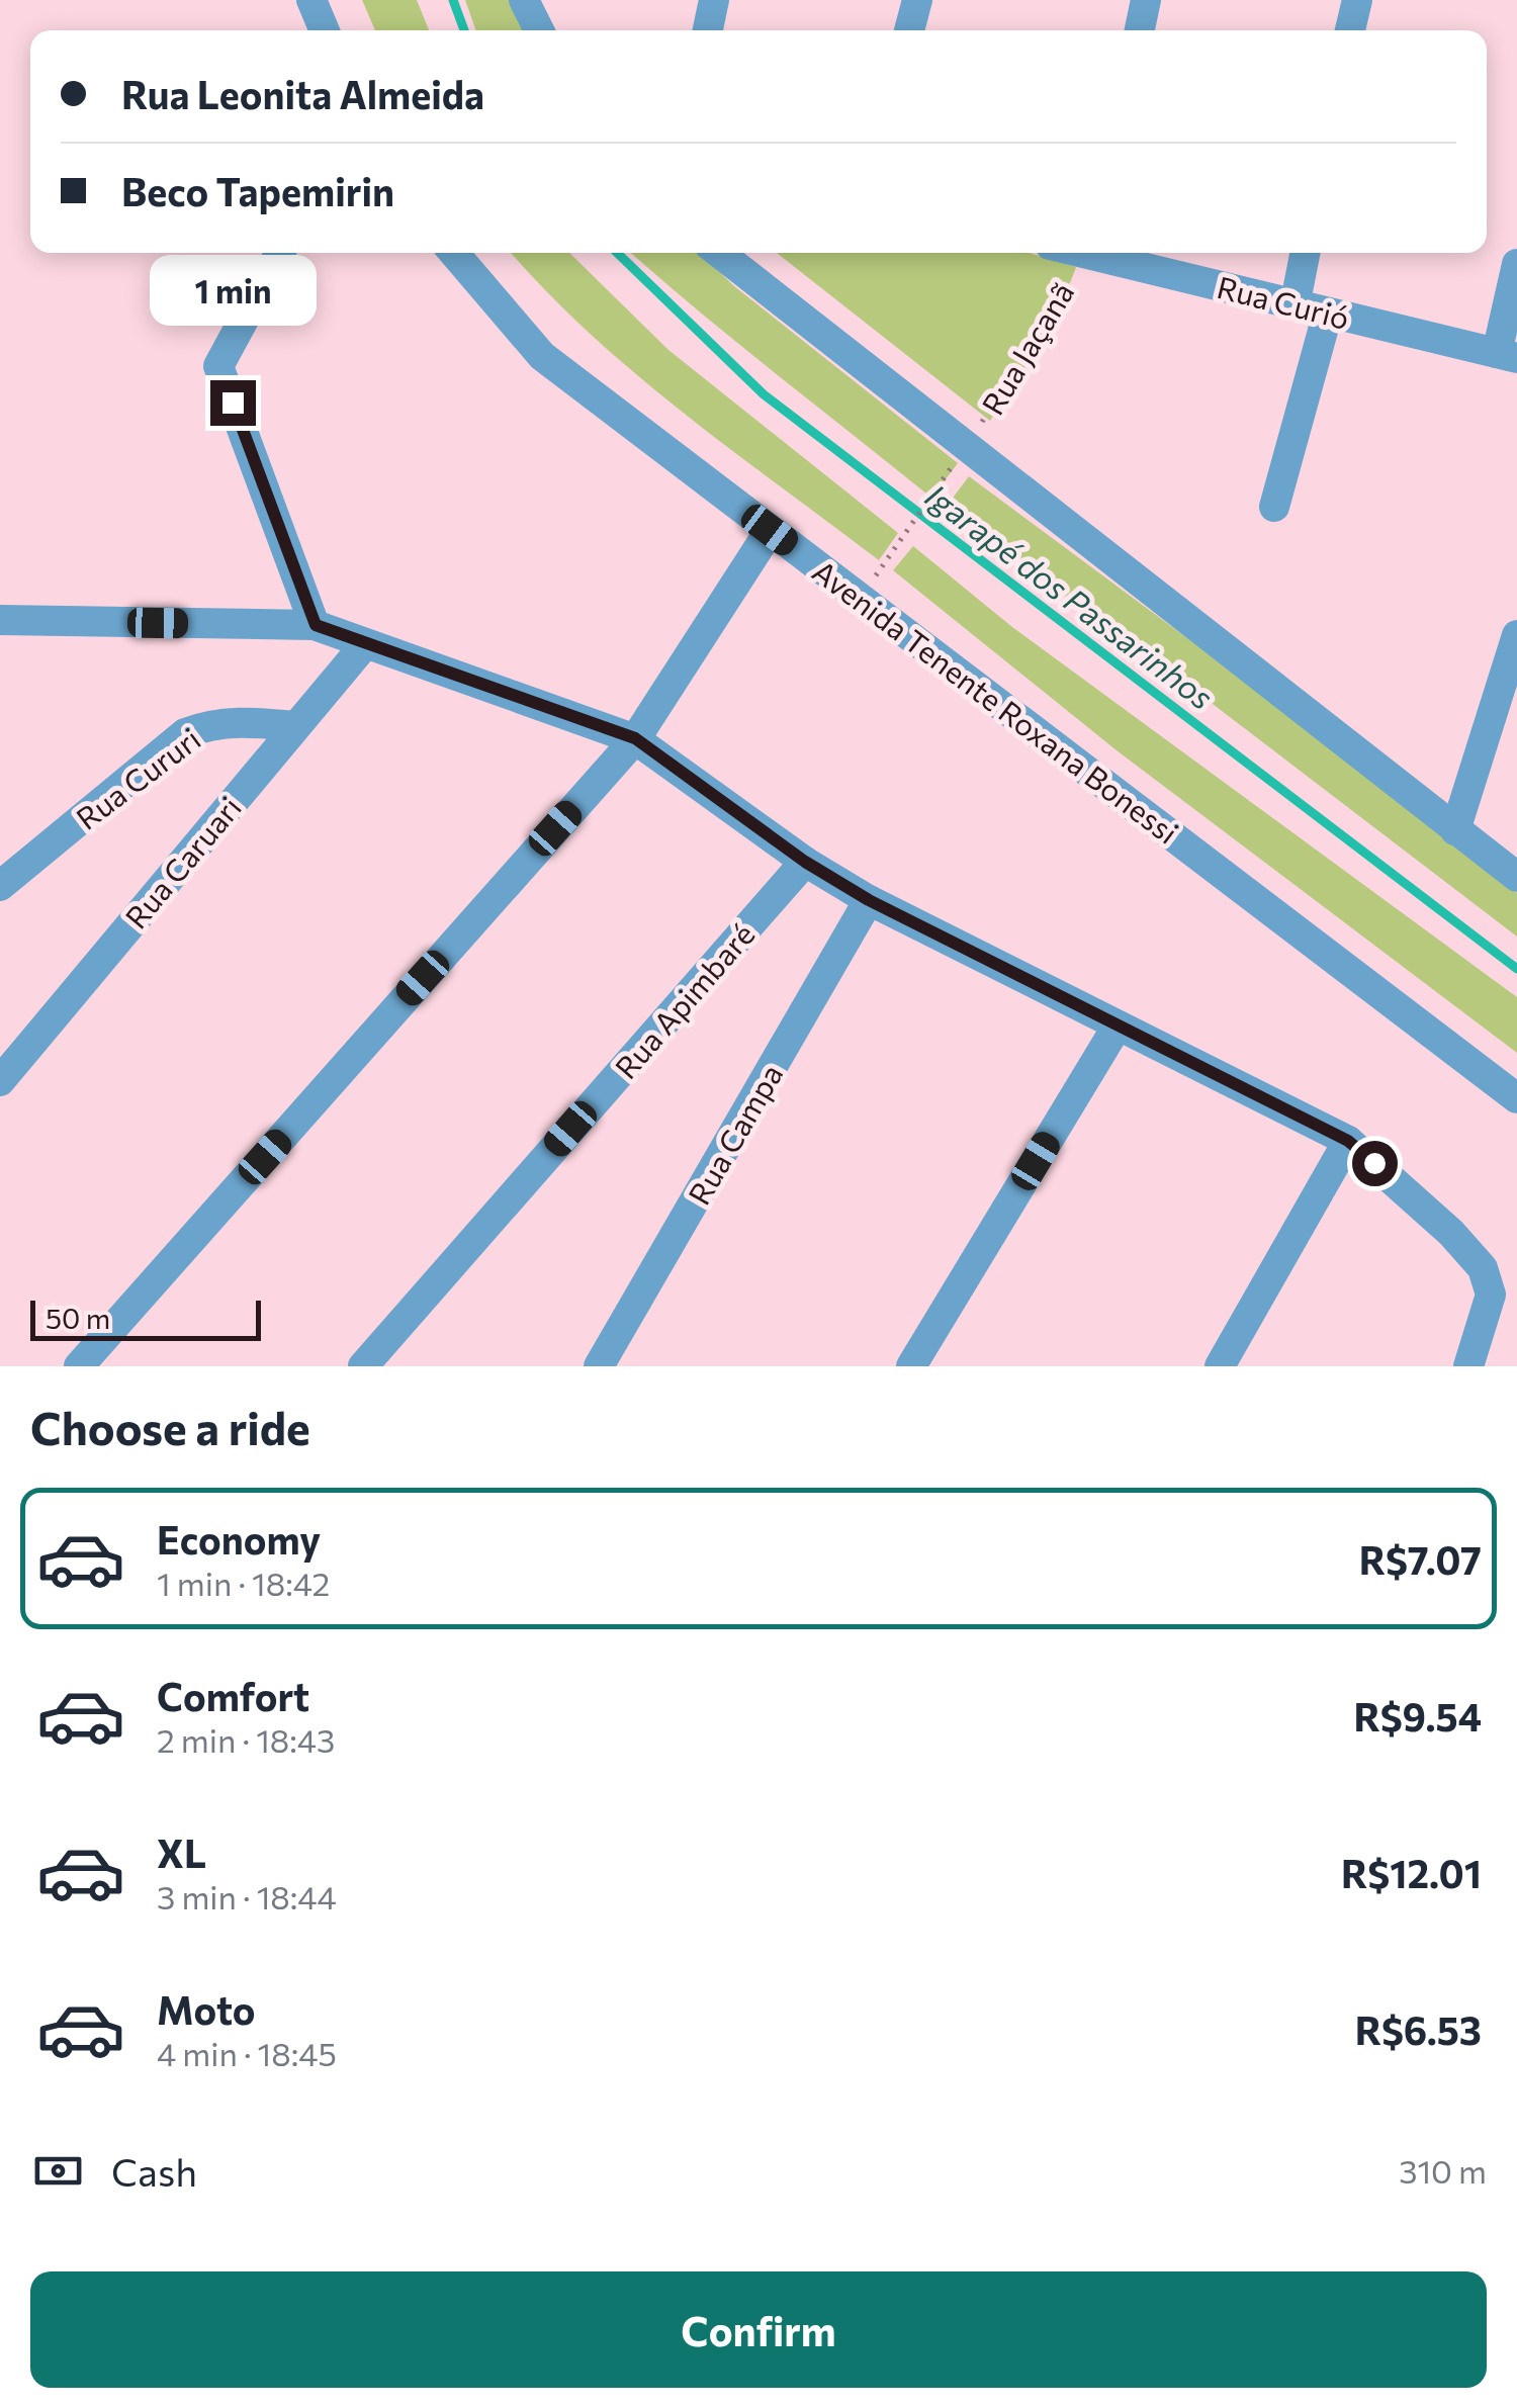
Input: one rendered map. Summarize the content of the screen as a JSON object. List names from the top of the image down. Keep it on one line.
{"streets":{"street":["Rua Curió","Avenida Tenente Roxana Bonessi","Rua Cururi","Rua Caruari","Rua Apimbaré","Rua Campa"],"path":["Rua Jaçanã"]},"crossings":[["Rua Cururi","Rua Caruari"]],"water":["Igarapé dos Passarinhos"],"scale_bar":"50 m","page":{"banner":["Rua Leonita Almeida","Beco Tapemirin"],"bubble":"1 min","scale":"50 m","heading":"Choose a ride","list":[{"name":"Economy","note":"1 min · 18:42","value":"R$7.07"},{"name":"Comfort","note":"2 min · 18:43","value":"R$9.54"},{"name":"XL","note":"3 min · 18:44","value":"R$12.01"},{"name":"Moto","note":"4 min · 18:45","value":"R$6.53"}],"pay":["Cash","310 m"],"buttons":"Confirm"}}
